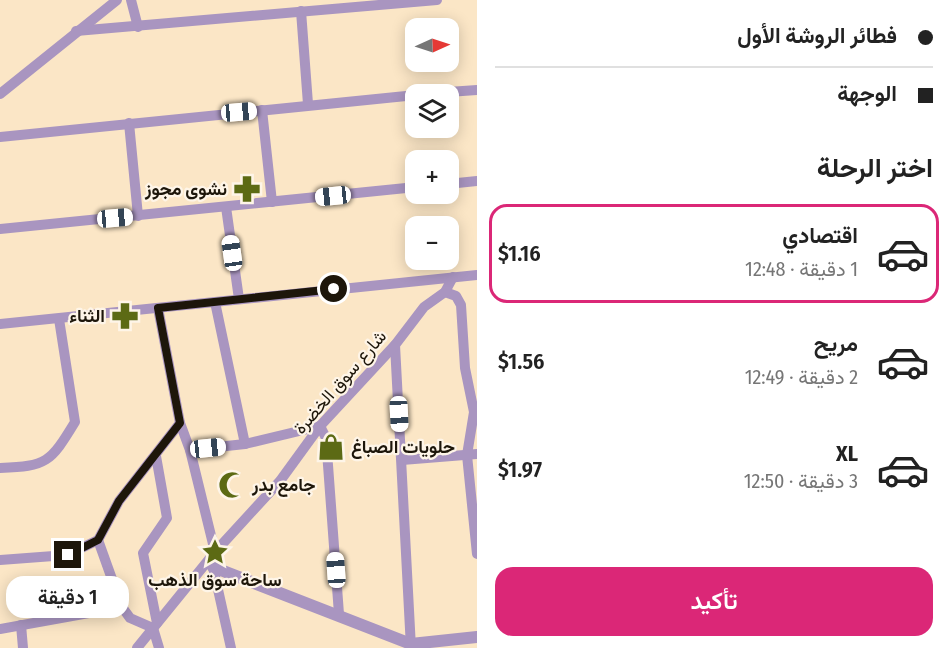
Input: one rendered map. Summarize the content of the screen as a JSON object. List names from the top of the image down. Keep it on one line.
{"streets":{"street":["شارع سوق الخضرة"]},"places":{"pharmacy":["نشوى مجوز","الثناء"],"shop":["حلويات الصباغ"],"mosque":["جامع بدر"],"place":["ساحة سوق الذهب"]},"north":"right","page":{"banner":["فطائر الروشة الأول","الوجهة"],"map_buttons":["+","−"],"heading":"اختر الرحلة","list":[{"name":"اقتصادي","note":"1 دقيقة · 12:48","value":"$1.16"},{"name":"مريح","note":"2 دقيقة · 12:49","value":"$1.56"},{"name":"XL","note":"3 دقيقة · 12:50","value":"$1.97"}],"buttons":"تأكيد","bubble":"1 دقيقة"}}
